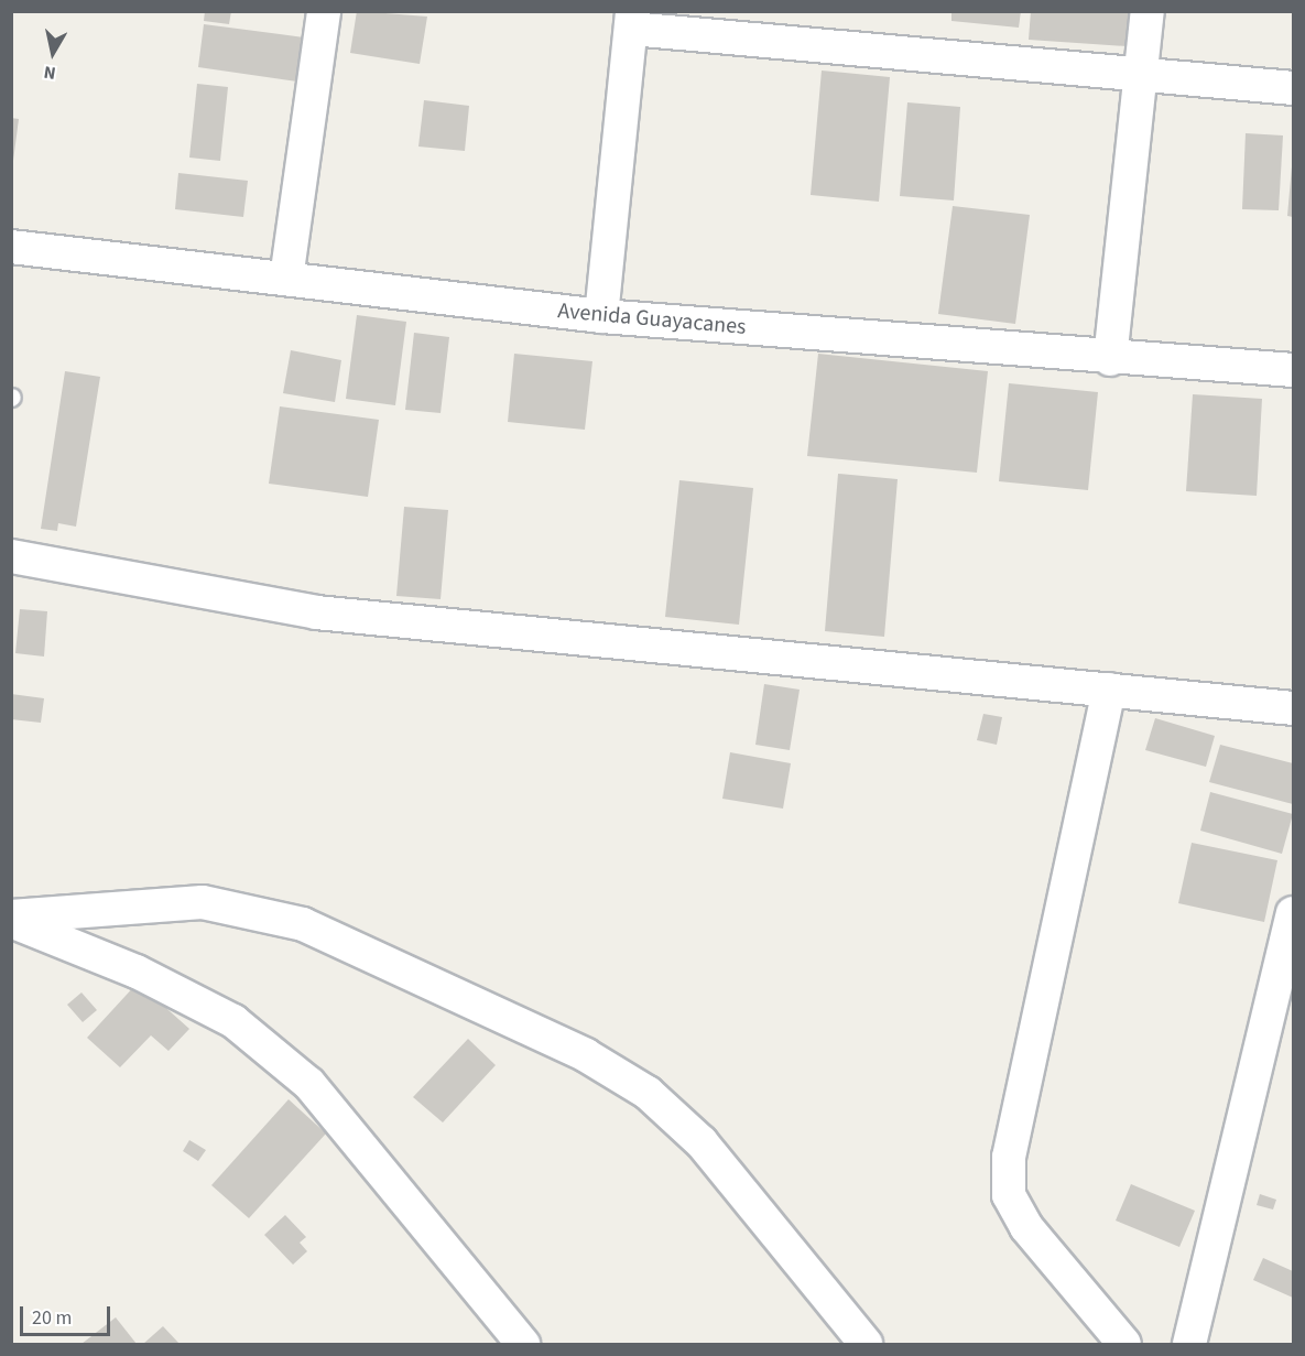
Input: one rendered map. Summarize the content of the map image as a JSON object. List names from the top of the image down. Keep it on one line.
{"streets":{"street":["Avenida Guayacanes"]},"scale_bar":"20 m","north":"bottom"}
